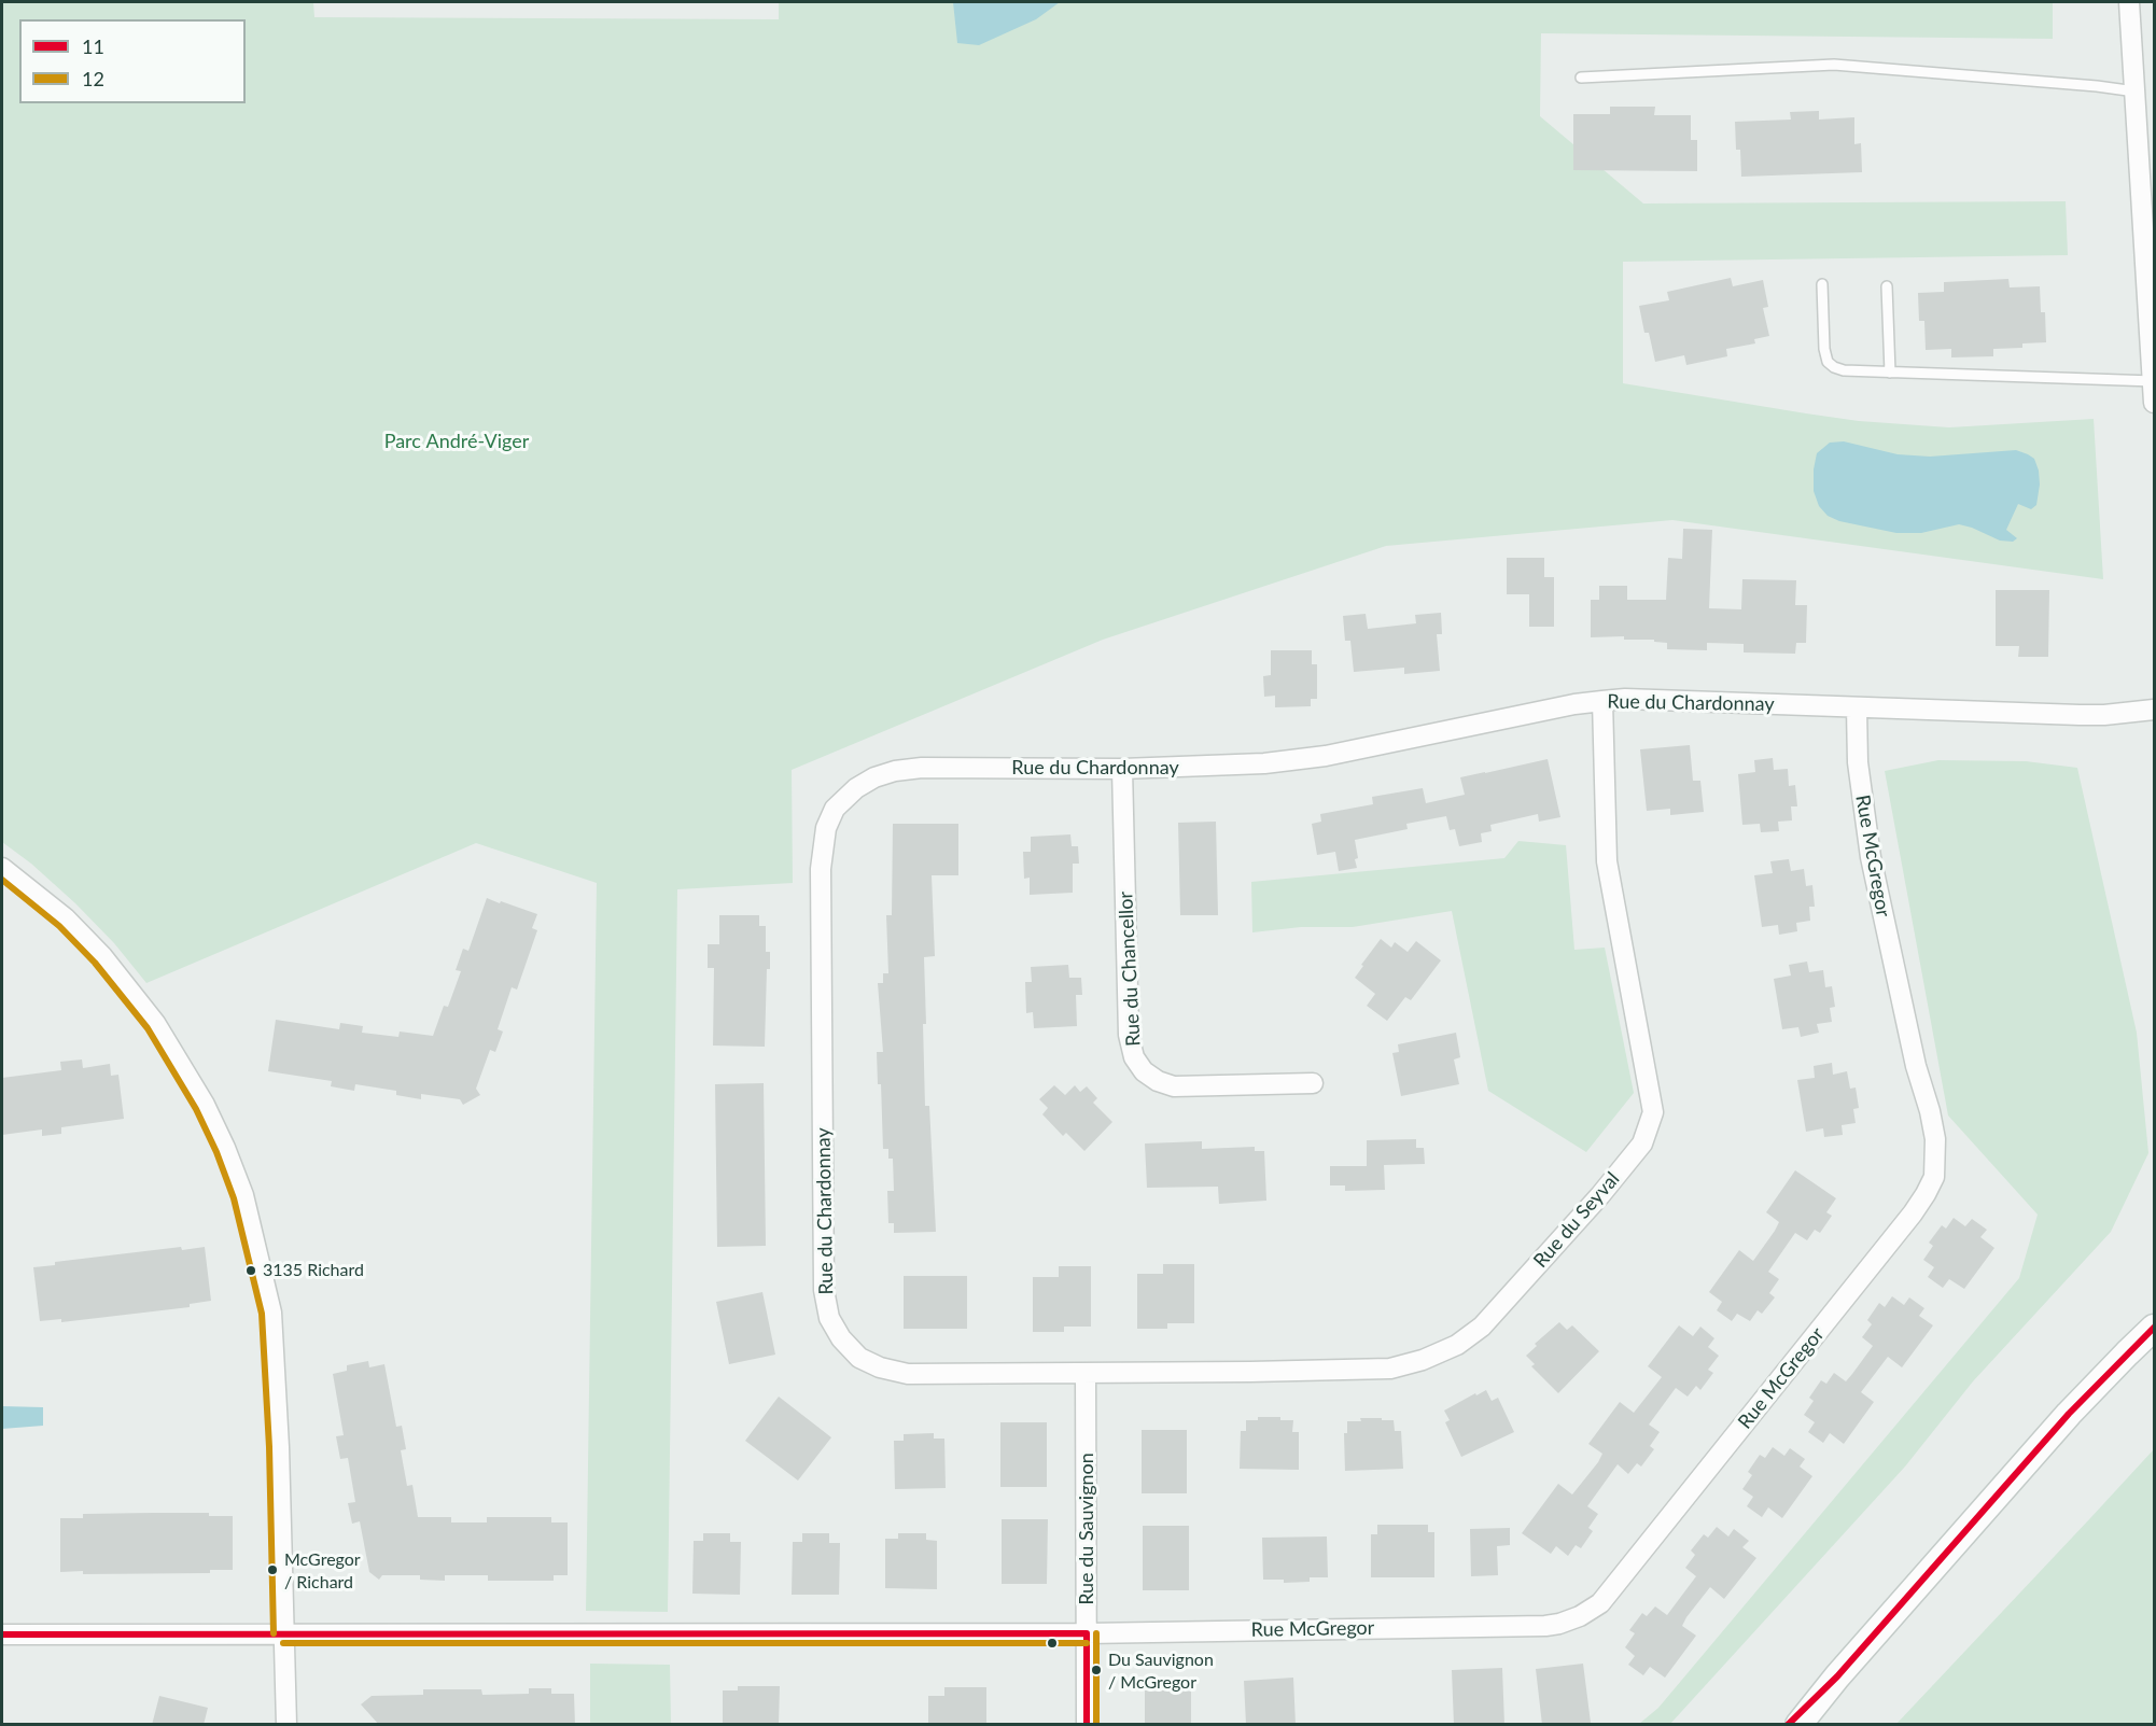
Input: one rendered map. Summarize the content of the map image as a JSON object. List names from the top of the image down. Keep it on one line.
{"streets":{"street":["Rue du Chardonnay","Rue McGregor","Rue du Chancellor","Rue du Seyval","Rue du Sauvignon"]},"crossings":[["Rue du Chardonnay","Rue McGregor"],["Rue du Chardonnay","Rue du Chancellor"],["Rue du Chardonnay","Rue du Seyval"],["Rue du Chardonnay","Rue du Sauvignon"],["Rue McGregor","Rue du Sauvignon"],["Rue du Seyval","Rue du Sauvignon"]],"parks":["Parc André-Viger"],"places":["3135 Richard","McGregor / Richard","Du Sauvignon / McGregor"],"lines":["transit line 12","transit line 11"],"legend":["11","12"]}
